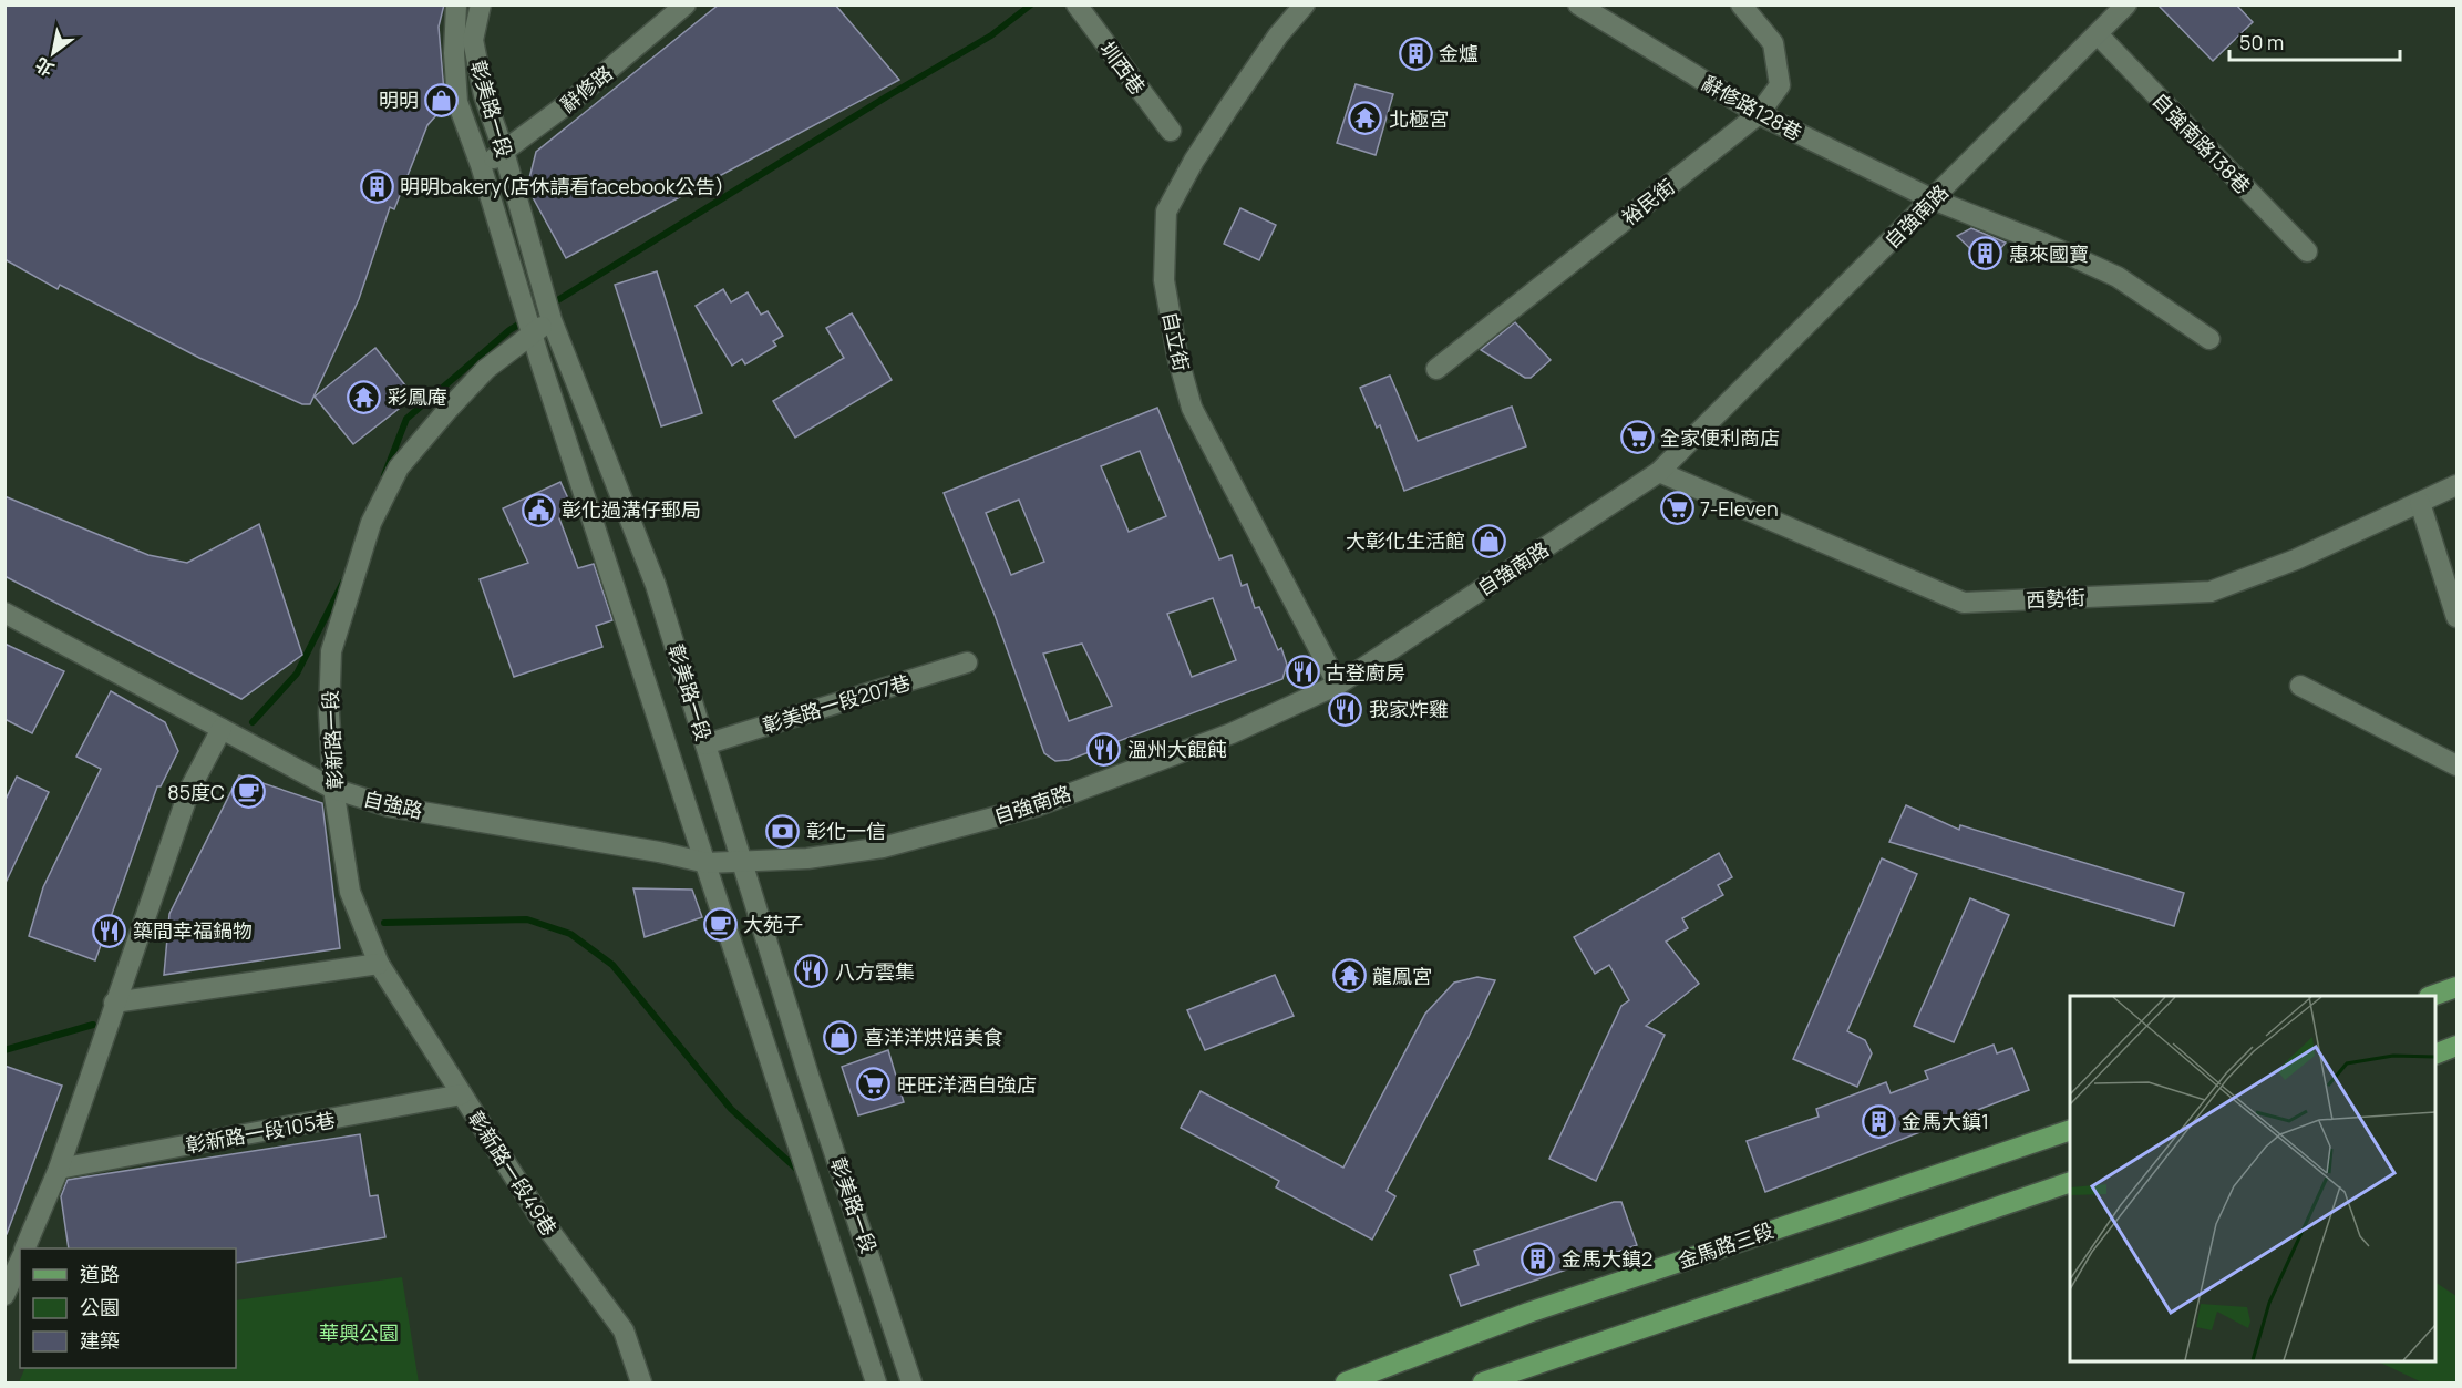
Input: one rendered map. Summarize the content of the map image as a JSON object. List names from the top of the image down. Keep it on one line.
{"streets":{"main road":["金馬路三段"],"street":["圳西巷","辭修路","辭修路128巷","彰美路一段","自強南路138巷","裕民街","自強南路","自立街","西勢街","彰美路一段207巷","彰新路一段","自強路","彰新路一段105巷","彰新路一段49巷"]},"crossings":[["辭修路","彰美路一段"],["辭修路128巷","裕民街"],["辭修路128巷","自強南路"],["彰美路一段","自強南路"],["彰美路一段","彰美路一段207巷"],["彰美路一段","彰新路一段"],["彰美路一段","自強路"],["自強南路138巷","自強南路"],["自強南路","自立街"],["自強南路","西勢街"],["自強南路","自強路"],["彰新路一段","自強路"],["彰新路一段","彰新路一段49巷"],["彰新路一段105巷","彰新路一段49巷"]],"parks":["華興公園"],"places":{"building":["金爐","明明bakery(店休請看facebook公告）","惠來國寶","金馬大鎮1","金馬大鎮2"],"shop":["明明","大彰化生活館","喜洋洋烘焙美食"],"temple":["北極宮","彩鳳庵","龍鳳宮"],"supermarket":["全家便利商店","7-Eleven","旺旺洋酒自強店"],"public building":["彰化過溝仔郵局"],"restaurant":["古登廚房","我家炸雞","溫州大餛飩","築間幸福鍋物","八方雲集"],"cafe":["85度C","大苑子"],"bank":["彰化一信"]},"legend":["道路","公園","建築"],"scale_bar":"50 m","north":"bottom left"}
